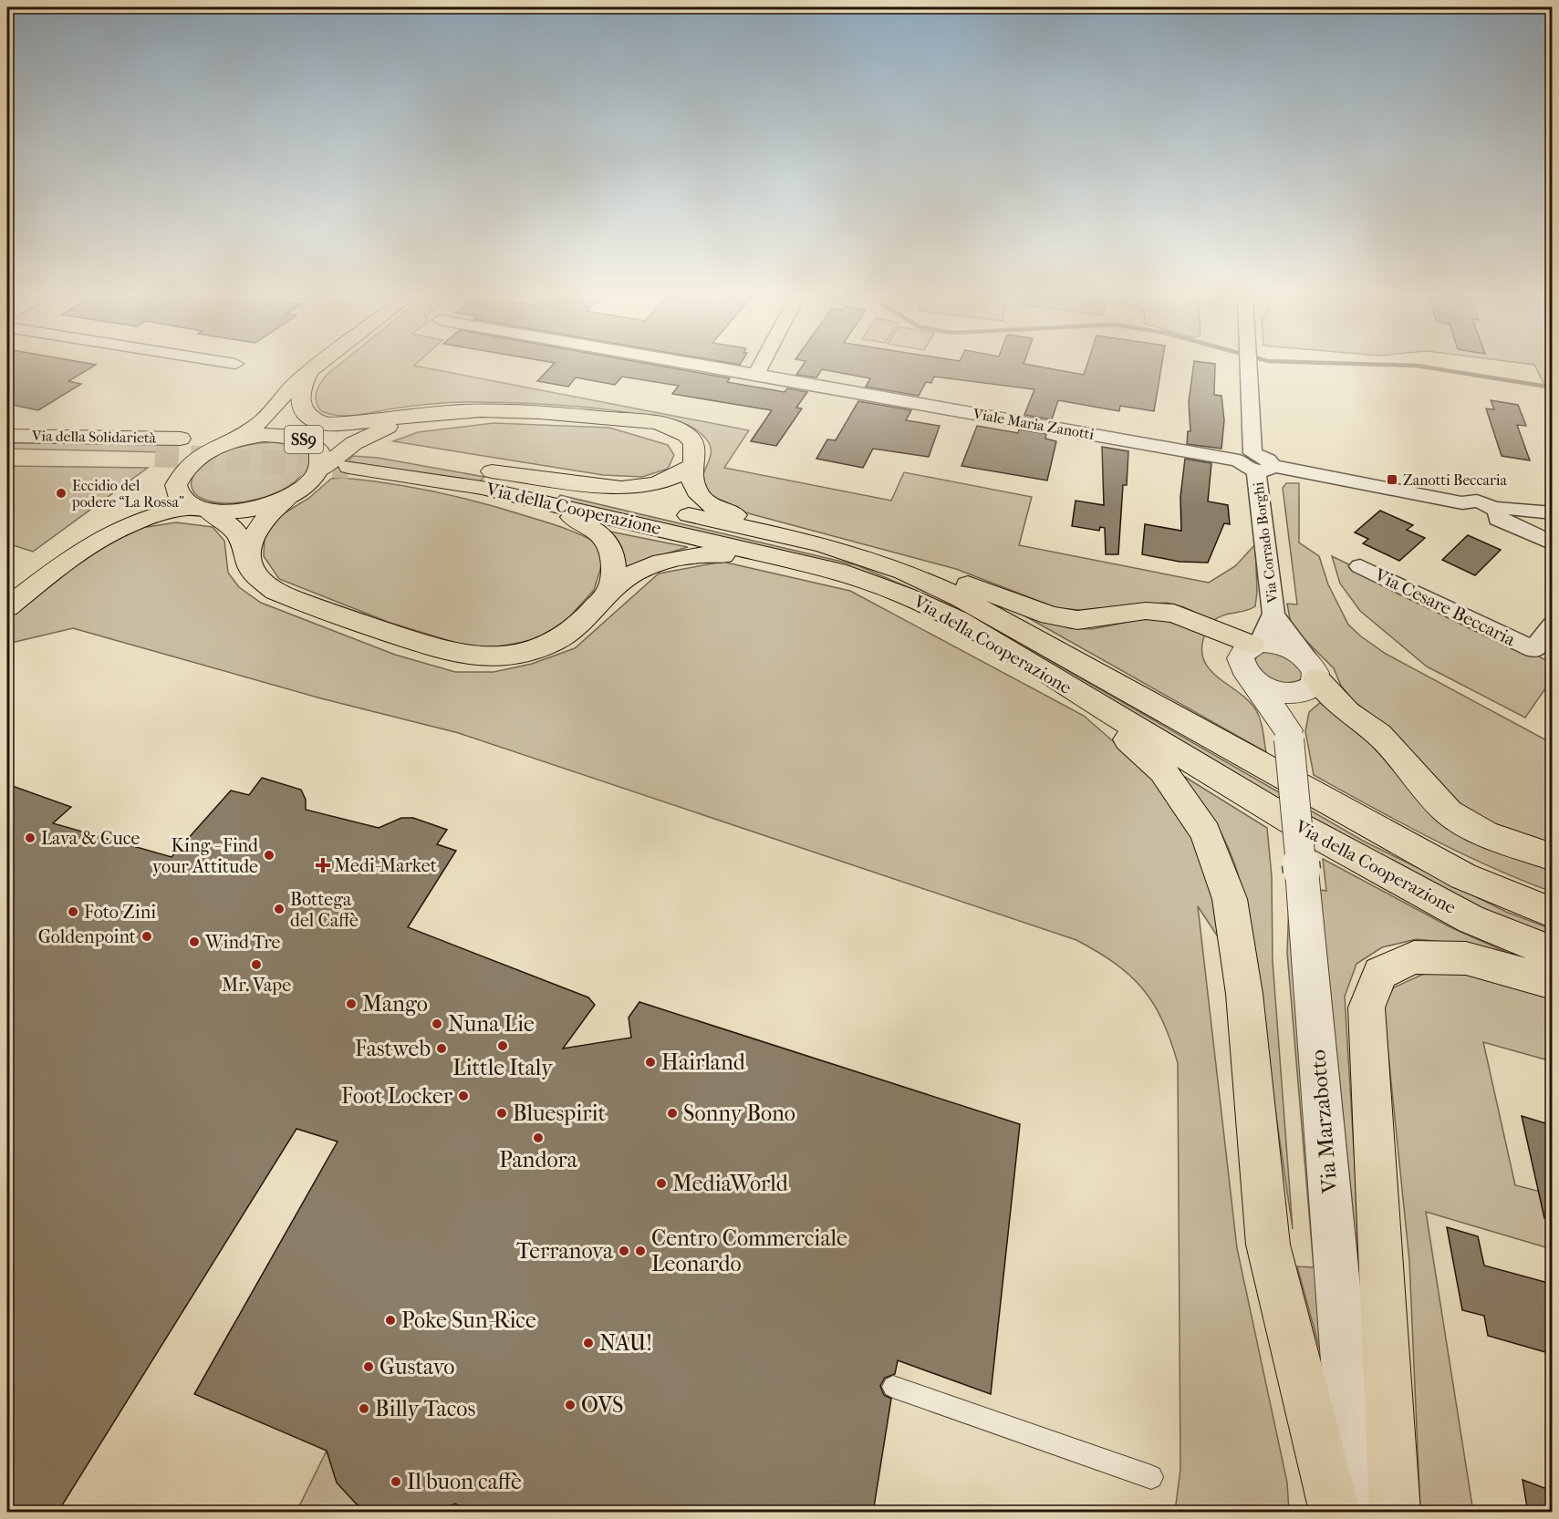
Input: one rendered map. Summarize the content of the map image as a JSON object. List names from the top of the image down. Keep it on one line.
{"streets":{"main road":["Via della Solidarietà","SS9","Via della Cooperazione"],"street":["Viale Maria Zanotti","Via Corrado Borghi","Via Cesare Beccaria","Via Marzabotto"]},"crossings":[["Viale Maria Zanotti","Via Corrado Borghi"],["Via Corrado Borghi","Via Marzabotto"]],"places":{"transit":["Zanotti Beccaria"],"other":["Eccidio del podere “La Rossa”","Lava & Cuce","King - Find your Attitude","Bottega del Caffè","Foto Zini","Goldenpoint","Wind Tre","Mr. Vape","Mango","Nuna Lie","Little Italy","Fastweb","Hairland","Foot Locker","Bluespirit","Sonny Bono","Pandora","MediaWorld","Terranova","Centro Commerciale Leonardo","Poke Sun-Rice","NAU!","Gustavo","OVS","Billy Tacos","Il buon caffè"],"health":["Medi-Market"]}}
